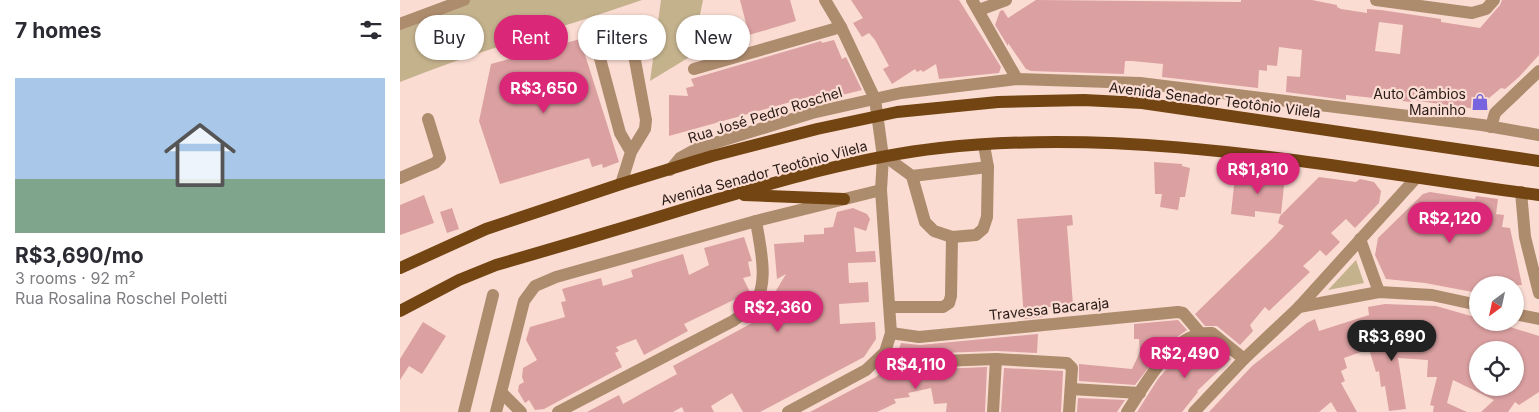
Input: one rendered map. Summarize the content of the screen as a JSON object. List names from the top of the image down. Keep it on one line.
{"streets":{"main road":["Avenida Senador Teotônio Vilela"],"street":["Rua José Pedro Roschel","Travessa Bacaraja"]},"crossings":[["Avenida Senador Teotônio Vilela","Rua José Pedro Roschel"]],"places":{"shop":["Auto Câmbios Maninho"]},"north":"bottom left","page":{"heading":"7 homes","chip":["Buy","Rent","Filters","New"],"list":[{"name":"R$3,690/mo","note":"3 rooms · 92 m² · Rua Rosalina Roschel Poletti"}],"price":["R$3,650","R$1,810","R$2,120","R$2,360","R$3,690","R$2,490","R$4,110"]}}
